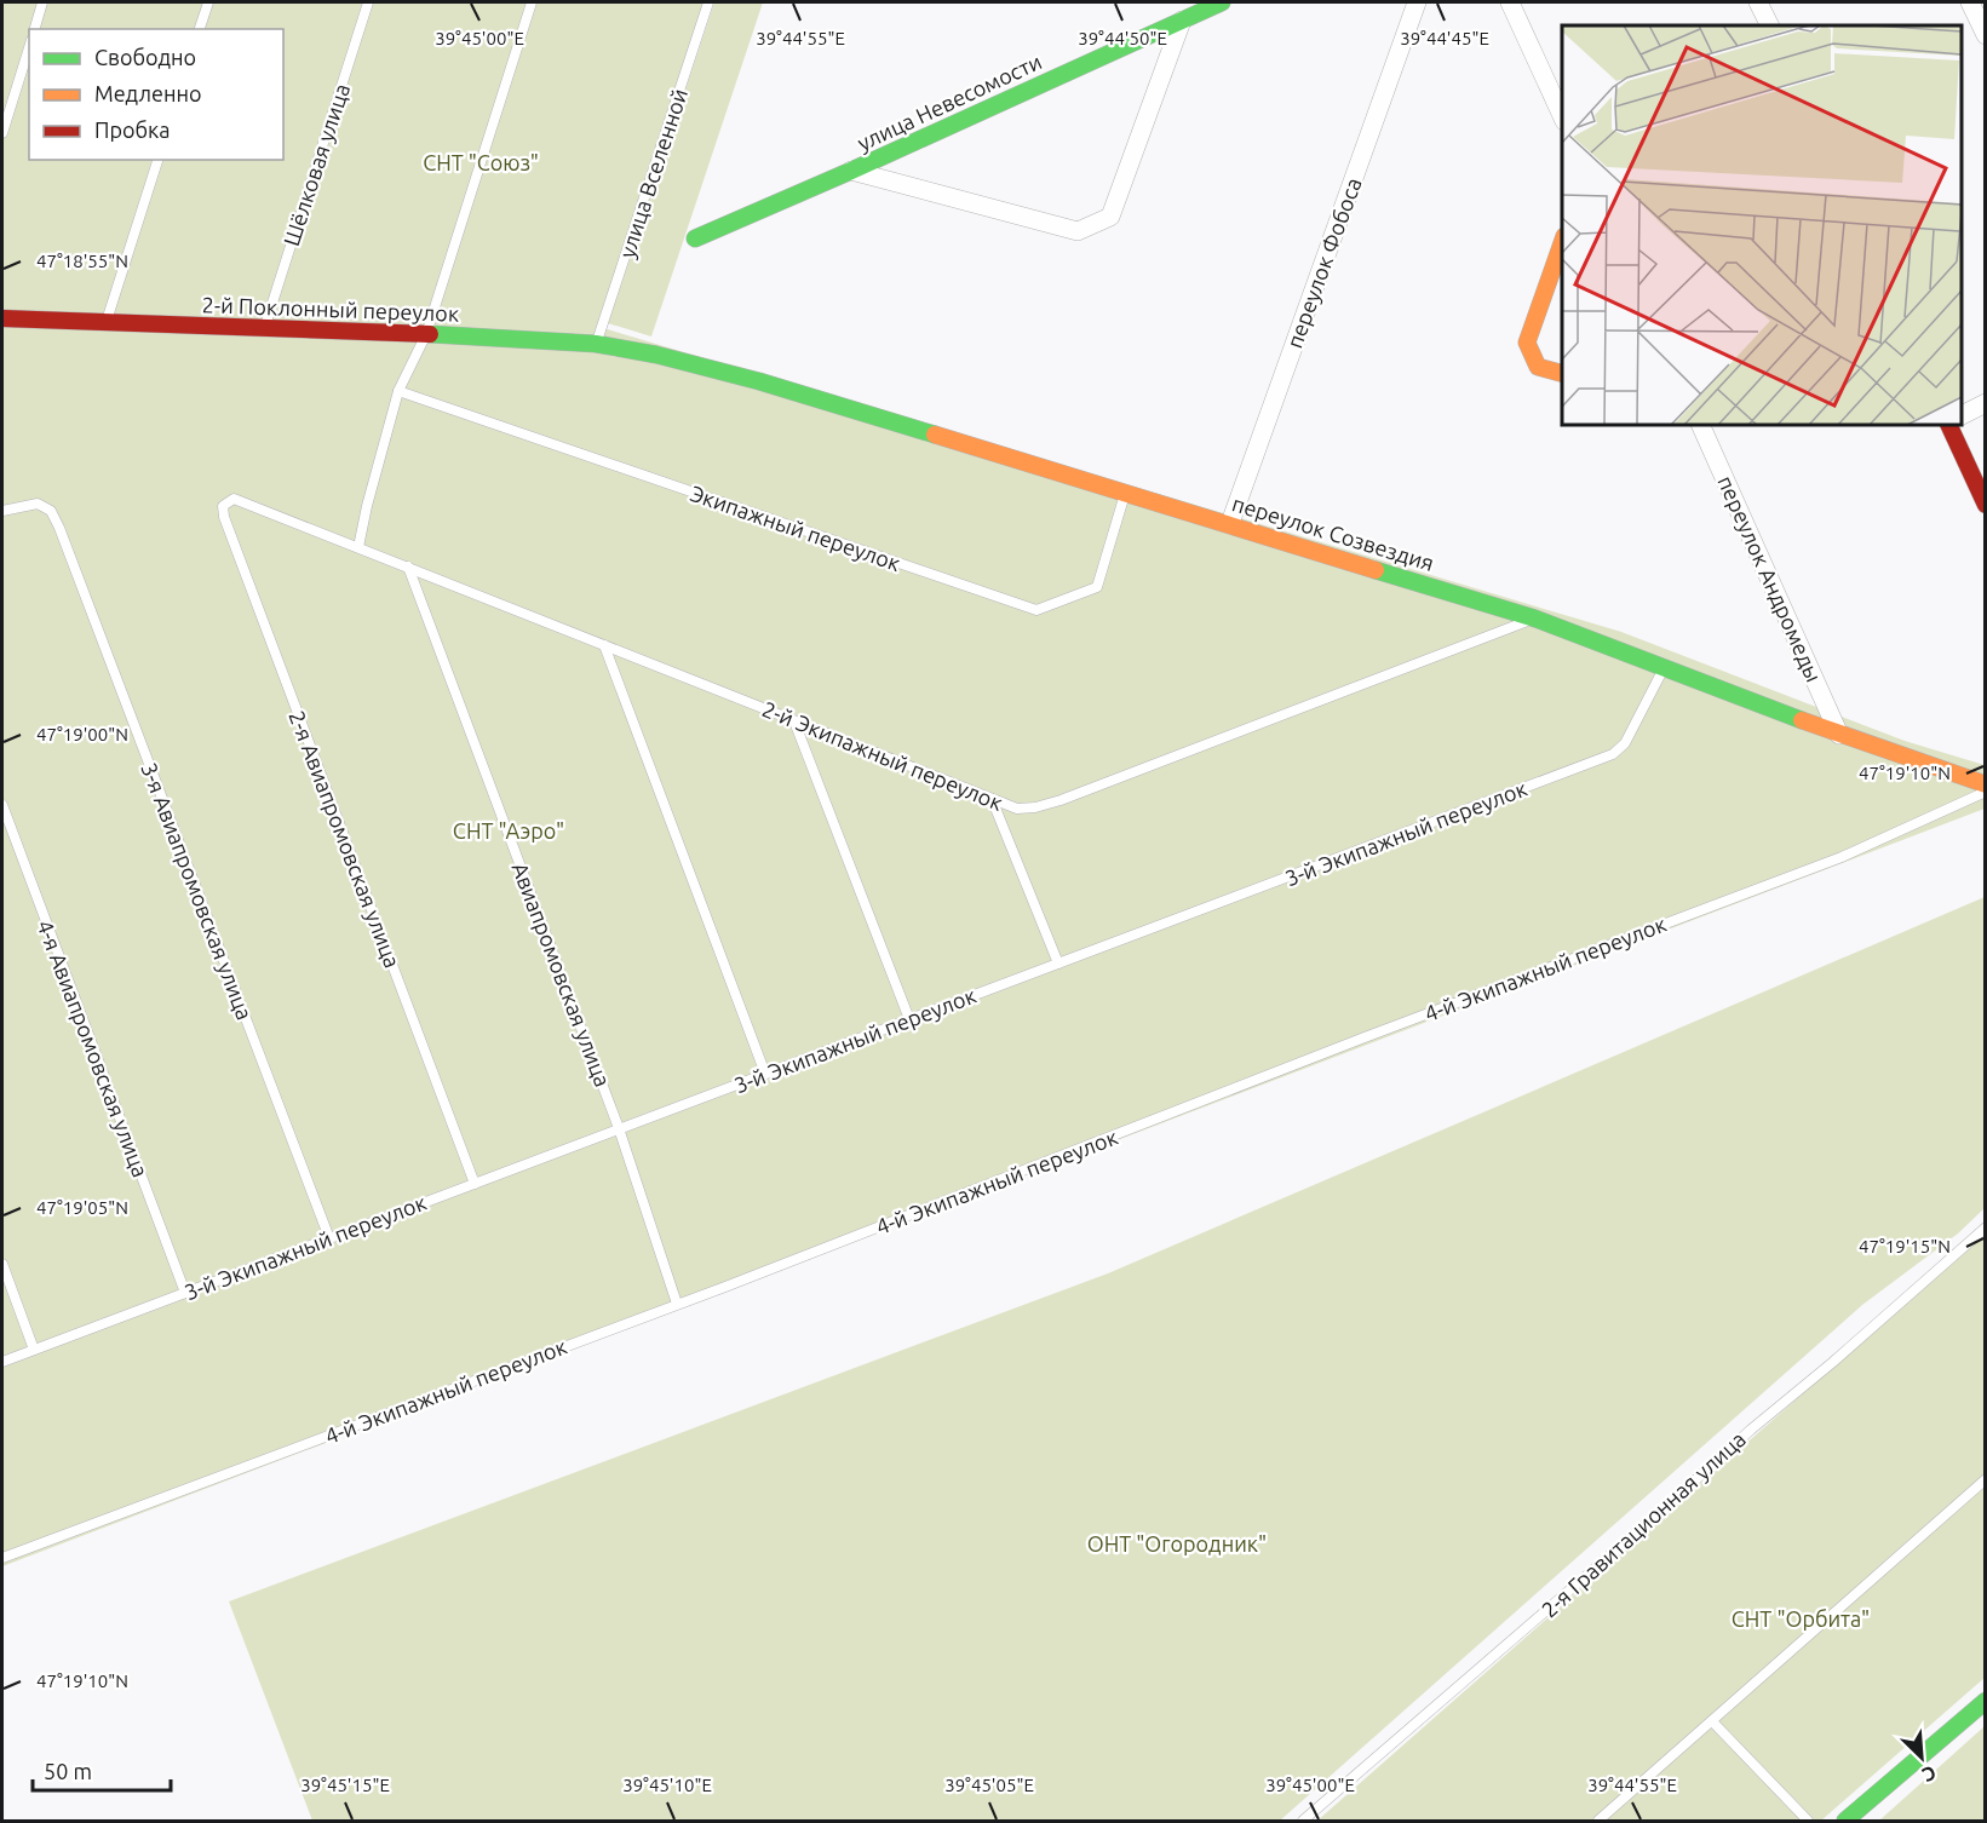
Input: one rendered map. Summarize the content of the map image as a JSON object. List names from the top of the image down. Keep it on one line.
{"streets":{"street":["улица Невесомости","переулок Фобоса","2-й Поклонный переулок","переулок Созвездия","переулок Андромеды"],"lane":["Шёлковая улица","улица Вселенной","Экипажный переулок","2-й Экипажный переулок","3-й Экипажный переулок","2-я Авиапромовская улица","3-я Авиапромовская улица","4-й Экипажный переулок","Авиапромовская улица","4-я Авиапромовская улица","2-я Гравитационная улица"]},"crossings":[["Шёлковая улица","2-й Поклонный переулок"],["улица Вселенной","2-й Поклонный переулок"],["переулок Фобоса","переулок Созвездия"],["2-й Поклонный переулок","переулок Созвездия"],["Экипажный переулок","переулок Созвездия"],["переулок Созвездия","переулок Андромеды"],["переулок Созвездия","2-й Экипажный переулок"],["переулок Созвездия","3-й Экипажный переулок"],["2-й Экипажный переулок","2-я Авиапромовская улица"],["2-й Экипажный переулок","Авиапромовская улица"],["3-й Экипажный переулок","2-я Авиапромовская улица"],["3-й Экипажный переулок","3-я Авиапромовская улица"],["3-й Экипажный переулок","Авиапромовская улица"],["3-й Экипажный переулок","4-я Авиапромовская улица"],["4-й Экипажный переулок","Авиапромовская улица"]],"parks":["СНТ \"Союз\"","СНТ \"Аэро\"","ОНТ \"Огородник\"","СНТ \"Орбита\""],"legend":["Свободно","Медленно","Пробка"],"scale_bar":"50 m","north":"bottom right","coordinates":["39°45'00\"E","39°44'55\"E","39°44'50\"E","39°44'45\"E","47°18'55\"N","47°19'00\"N","47°19'10\"N","47°19'05\"N","47°19'15\"N","39°45'15\"E","39°45'10\"E","39°45'05\"E"]}
